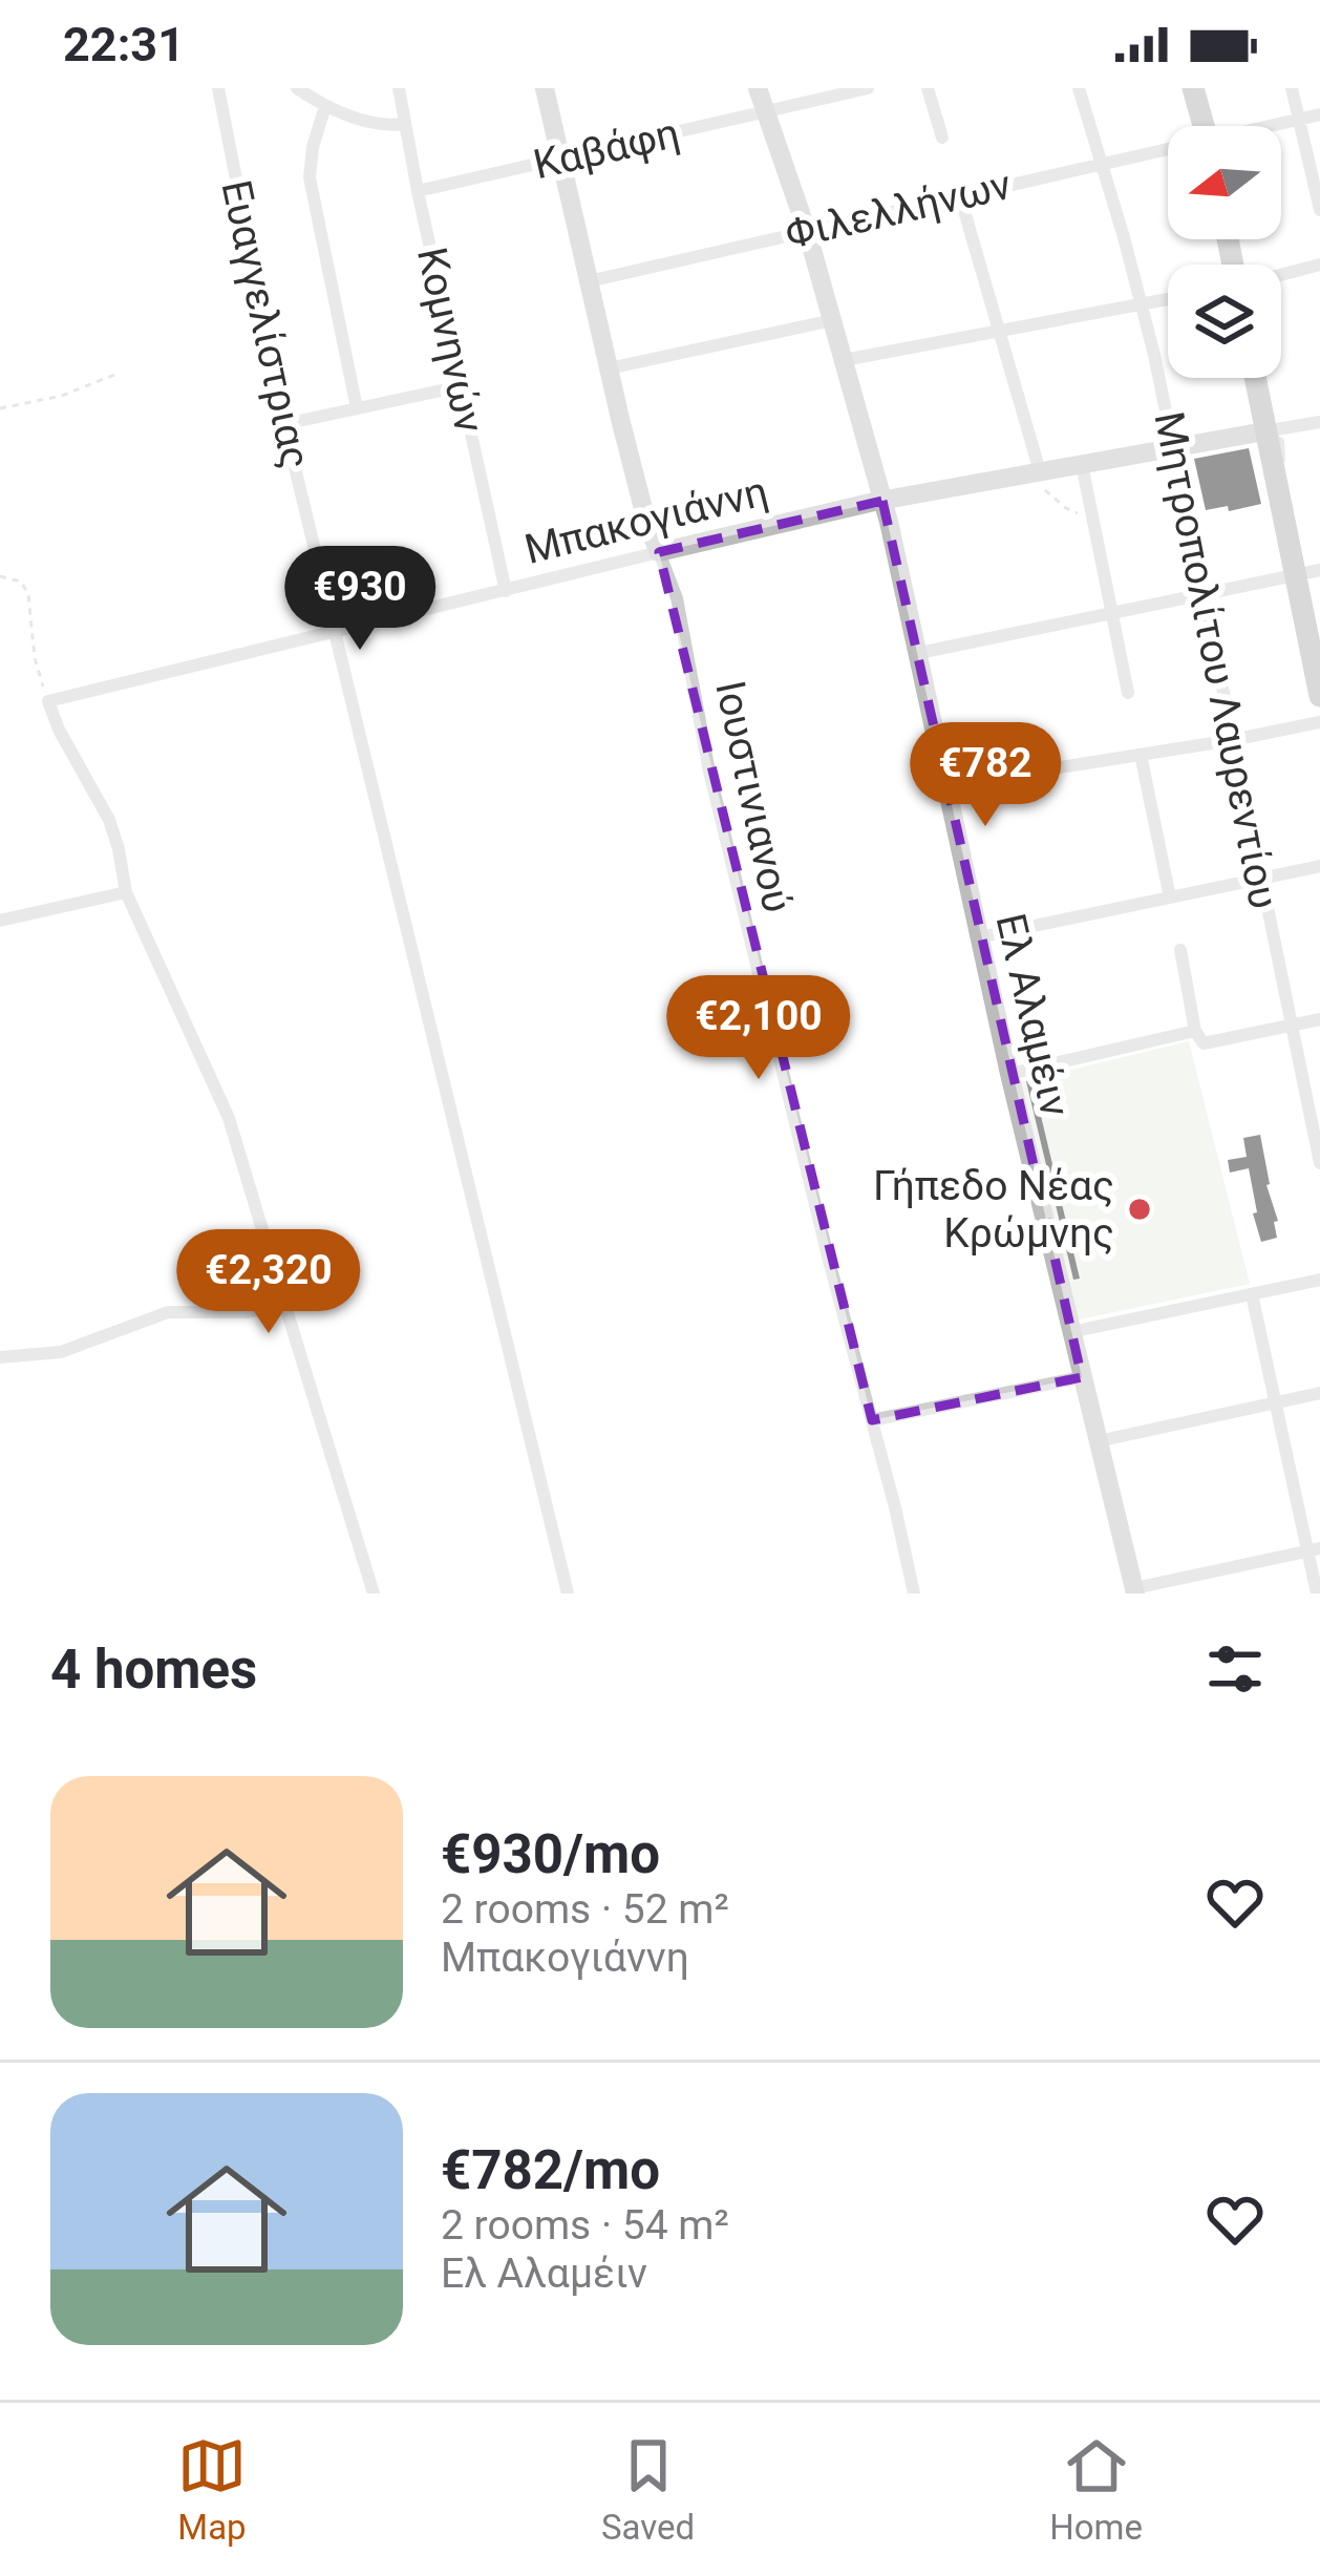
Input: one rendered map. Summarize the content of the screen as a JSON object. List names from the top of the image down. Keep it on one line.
{"streets":{"street":["Καβάφη","Φιλελλήνων","Ευαγγελίστριας","Κομνηνών","Μπακογιάννη","Μητροπολίτου Λαυρεντίου","Ιουστινιανού","Ελ Αλαμέιν"]},"crossings":[["Καβάφη","Κομνηνών"],["Καβάφη","Ιουστινιανού"],["Καβάφη","Ελ Αλαμέιν"],["Φιλελλήνων","Μητροπολίτου Λαυρεντίου"],["Φιλελλήνων","Ιουστινιανού"],["Φιλελλήνων","Ελ Αλαμέιν"],["Ευαγγελίστριας","Μπακογιάννη"],["Κομνηνών","Μπακογιάννη"],["Μπακογιάννη","Μητροπολίτου Λαυρεντίου"],["Μπακογιάννη","Ιουστινιανού"],["Μπακογιάννη","Ελ Αλαμέιν"]],"places":["Γήπεδο Νέας Κρώμνης"],"north":"left","page":{"status":"22:31","price":["€930","€782","€2,100","€2,320"],"heading":"4 homes","list":[{"name":"€930/mo","note":"2 rooms · 52 m² · Μπακογιάννη"},{"name":"€782/mo","note":"2 rooms · 54 m² · Ελ Αλαμέιν"}],"tabs":["Map","Saved","Home"]}}
